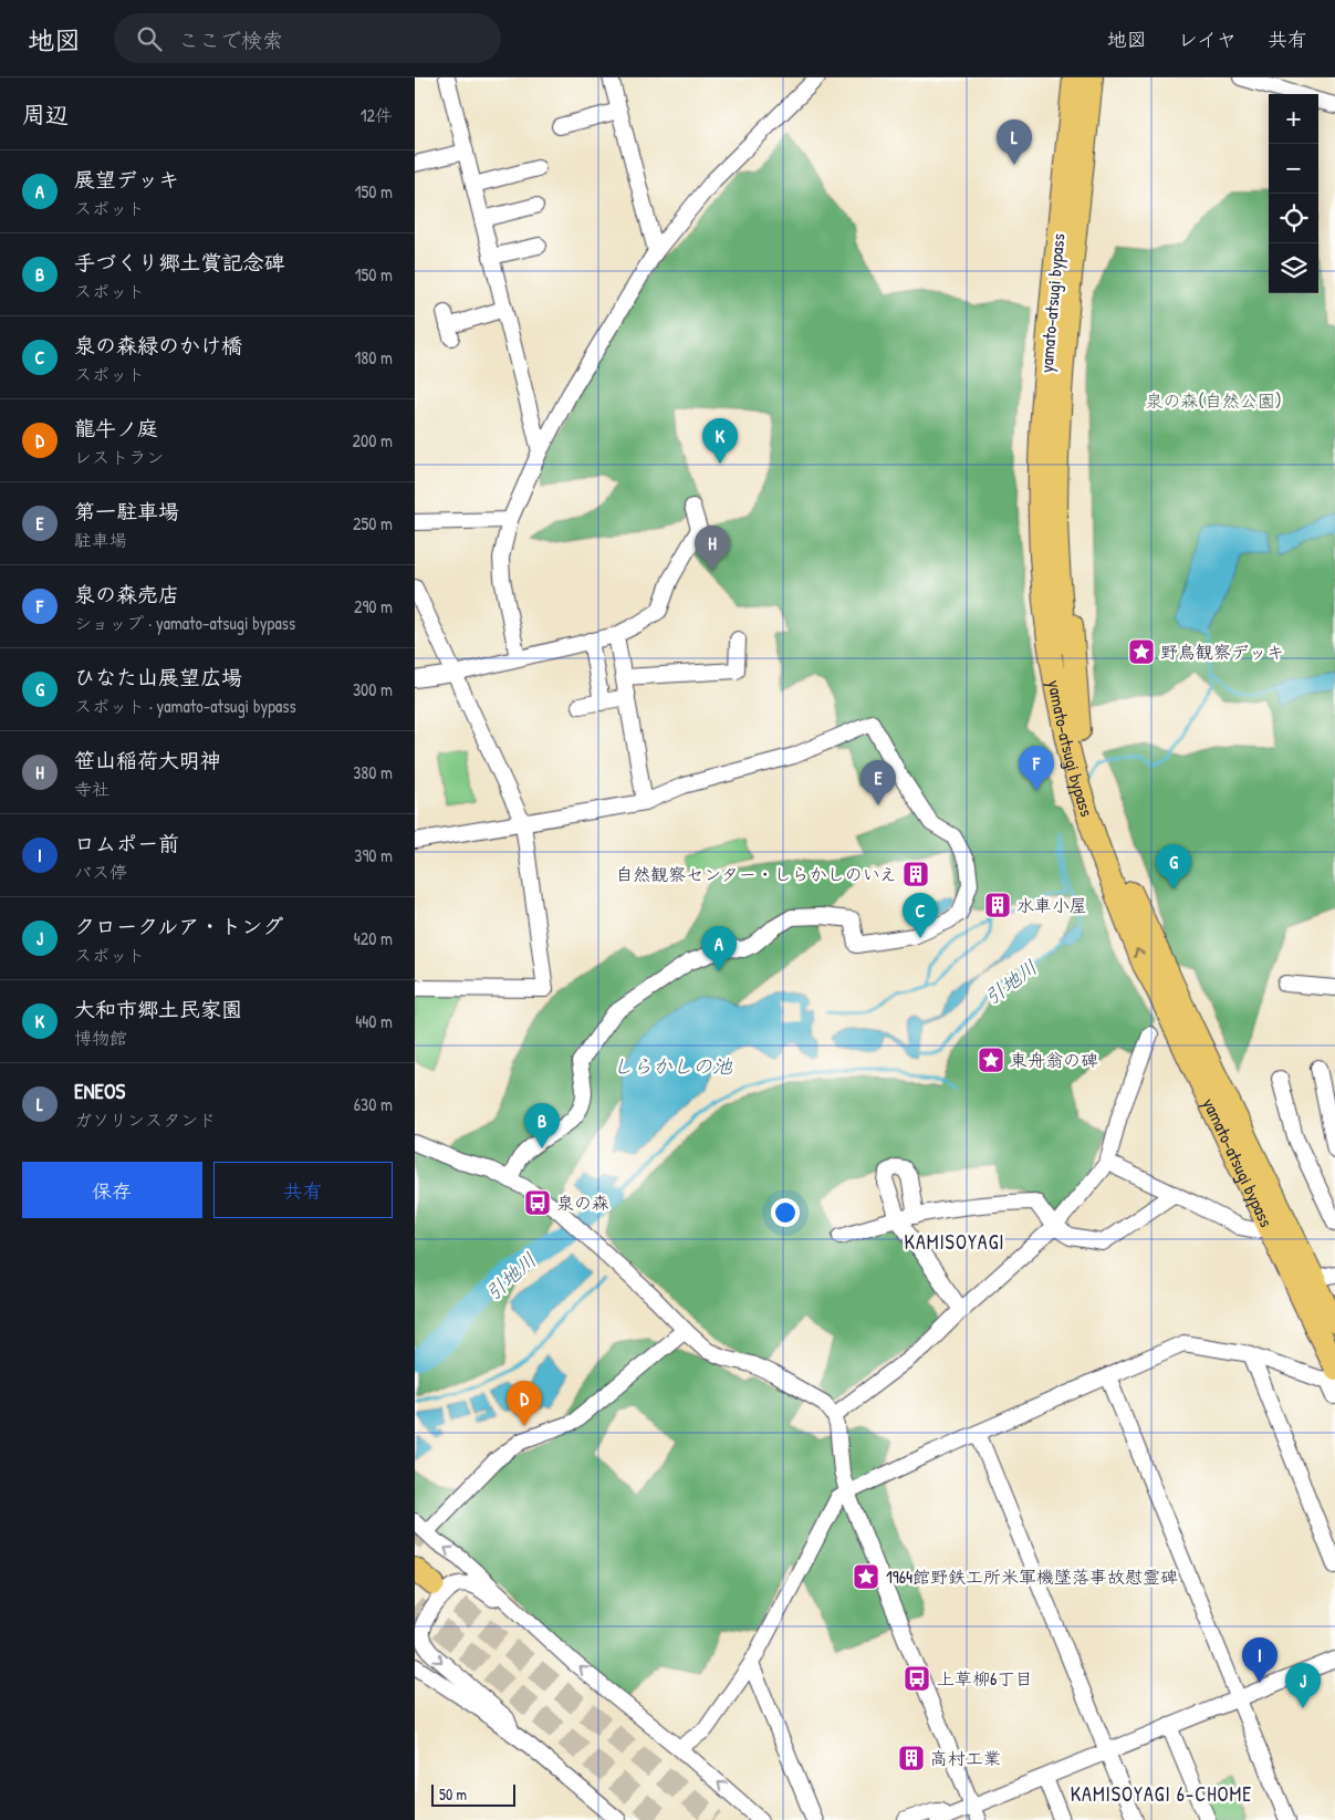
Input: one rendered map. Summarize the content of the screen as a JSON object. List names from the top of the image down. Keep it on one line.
{"streets":{"highway":["yamato-atsugi bypass"]},"districts":["KAMISOYAGI","KAMISOYAGI 6-CHOME"],"water":["引地川","しらかしの池"],"parks":["泉の森(自然公園)"],"places":{"place":["野鳥観察デッキ","東舟翁の碑","1964館野鉄工所米軍機墜落事故慰霊碑"],"building":["自然観察センター・しらかしのいえ","水車小屋","高村工業"],"bus stop":["泉の森","上草柳6丁目"]},"scale_bar":"50 m","page":{"header":"地図","search":"ここで検索","nav":["地図","レイヤ","共有"],"heading":["周辺","12件"],"map_buttons":["+","−"],"pins":["L","K","H","F","E","G","C","A","B","D","I","J"],"list":[{"mark":"A","name":"展望デッキ","note":"スポット","value":"150 m"},{"mark":"B","name":"手づくり郷土賞記念碑","note":"スポット","value":"150 m"},{"mark":"C","name":"泉の森緑のかけ橋","note":"スポット","value":"180 m"},{"mark":"D","name":"龍牛ノ庭","note":"レストラン","value":"200 m"},{"mark":"E","name":"第一駐車場","note":"駐車場","value":"250 m"},{"mark":"F","name":"泉の森売店","note":"ショップ · yamato-atsugi bypass","value":"290 m"},{"mark":"G","name":"ひなた山展望広場","note":"スポット · yamato-atsugi bypass","value":"300 m"},{"mark":"H","name":"笹山稲荷大明神","note":"寺社","value":"380 m"},{"mark":"I","name":"ロムポー前","note":"バス停","value":"390 m"},{"mark":"J","name":"クロークルア・トング","note":"スポット","value":"420 m"},{"mark":"K","name":"大和市郷土民家園","note":"博物館","value":"440 m"},{"mark":"L","name":"ENEOS","note":"ガソリンスタンド","value":"630 m"}],"buttons":["保存","共有"],"scale":"50 m"}}
